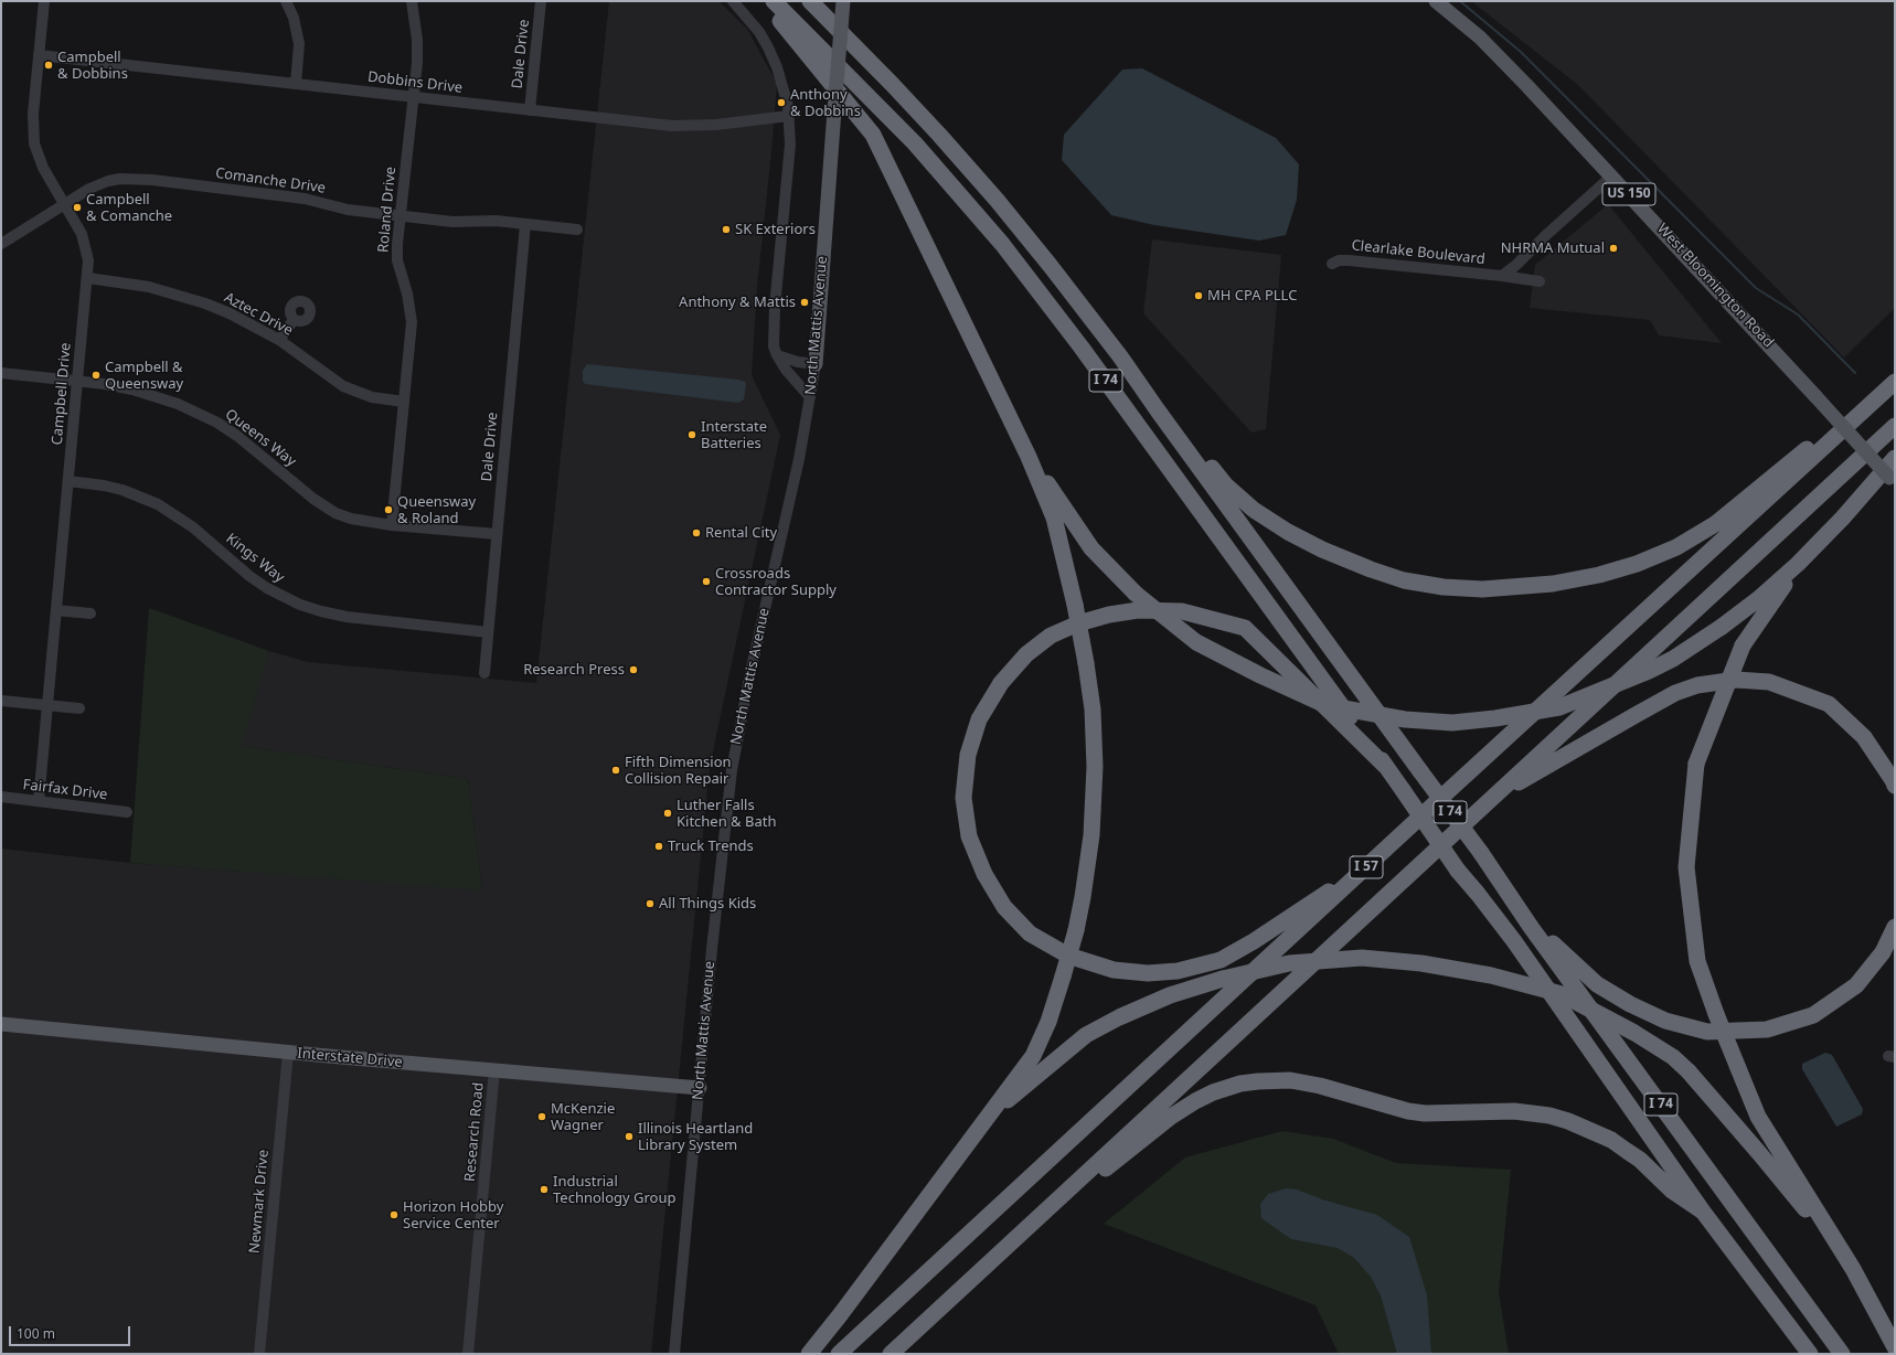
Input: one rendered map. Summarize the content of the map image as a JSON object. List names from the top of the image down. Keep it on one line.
{"streets":{"highway":["I 74","I 57"],"main road":["US 150","West Bloomington Road","North Mattis Avenue","Interstate Drive"],"street":["Dale Drive","Dobbins Drive","Comanche Drive","Roland Drive","Clearlake Boulevard","Aztec Drive","Campbell Drive","Queens Way","Kings Way","Fairfax Drive","Research Road","Newmark Drive"]},"crossings":[["Dale Drive","Dobbins Drive"],["Dale Drive","Comanche Drive"],["Dale Drive","Queens Way"],["Dale Drive","Kings Way"],["Dobbins Drive","Roland Drive"],["Dobbins Drive","Campbell Drive"],["Comanche Drive","Roland Drive"],["Comanche Drive","Campbell Drive"],["Roland Drive","Aztec Drive"],["Roland Drive","Queens Way"],["Clearlake Boulevard","West Bloomington Road"],["Aztec Drive","Campbell Drive"],["North Mattis Avenue","Interstate Drive"],["Campbell Drive","Queens Way"],["Campbell Drive","Kings Way"],["Campbell Drive","Fairfax Drive"],["Interstate Drive","Research Road"],["Interstate Drive","Newmark Drive"]],"places":["Campbell & Dobbins","Anthony & Dobbins","Campbell & Comanche","SK Exteriors","NHRMA Mutual","MH CPA PLLC","Anthony & Mattis","Campbell & Queensway","Interstate Batteries","Queensway & Roland","Rental City","Crossroads Contractor Supply","Research Press","Fifth Dimension Collision Repair","Luther Falls Kitchen & Bath","Truck Trends","All Things Kids","McKenzie Wagner","Illinois Heartland Library System","Industrial Technology Group","Horizon Hobby Service Center"],"scale_bar":"100 m"}
